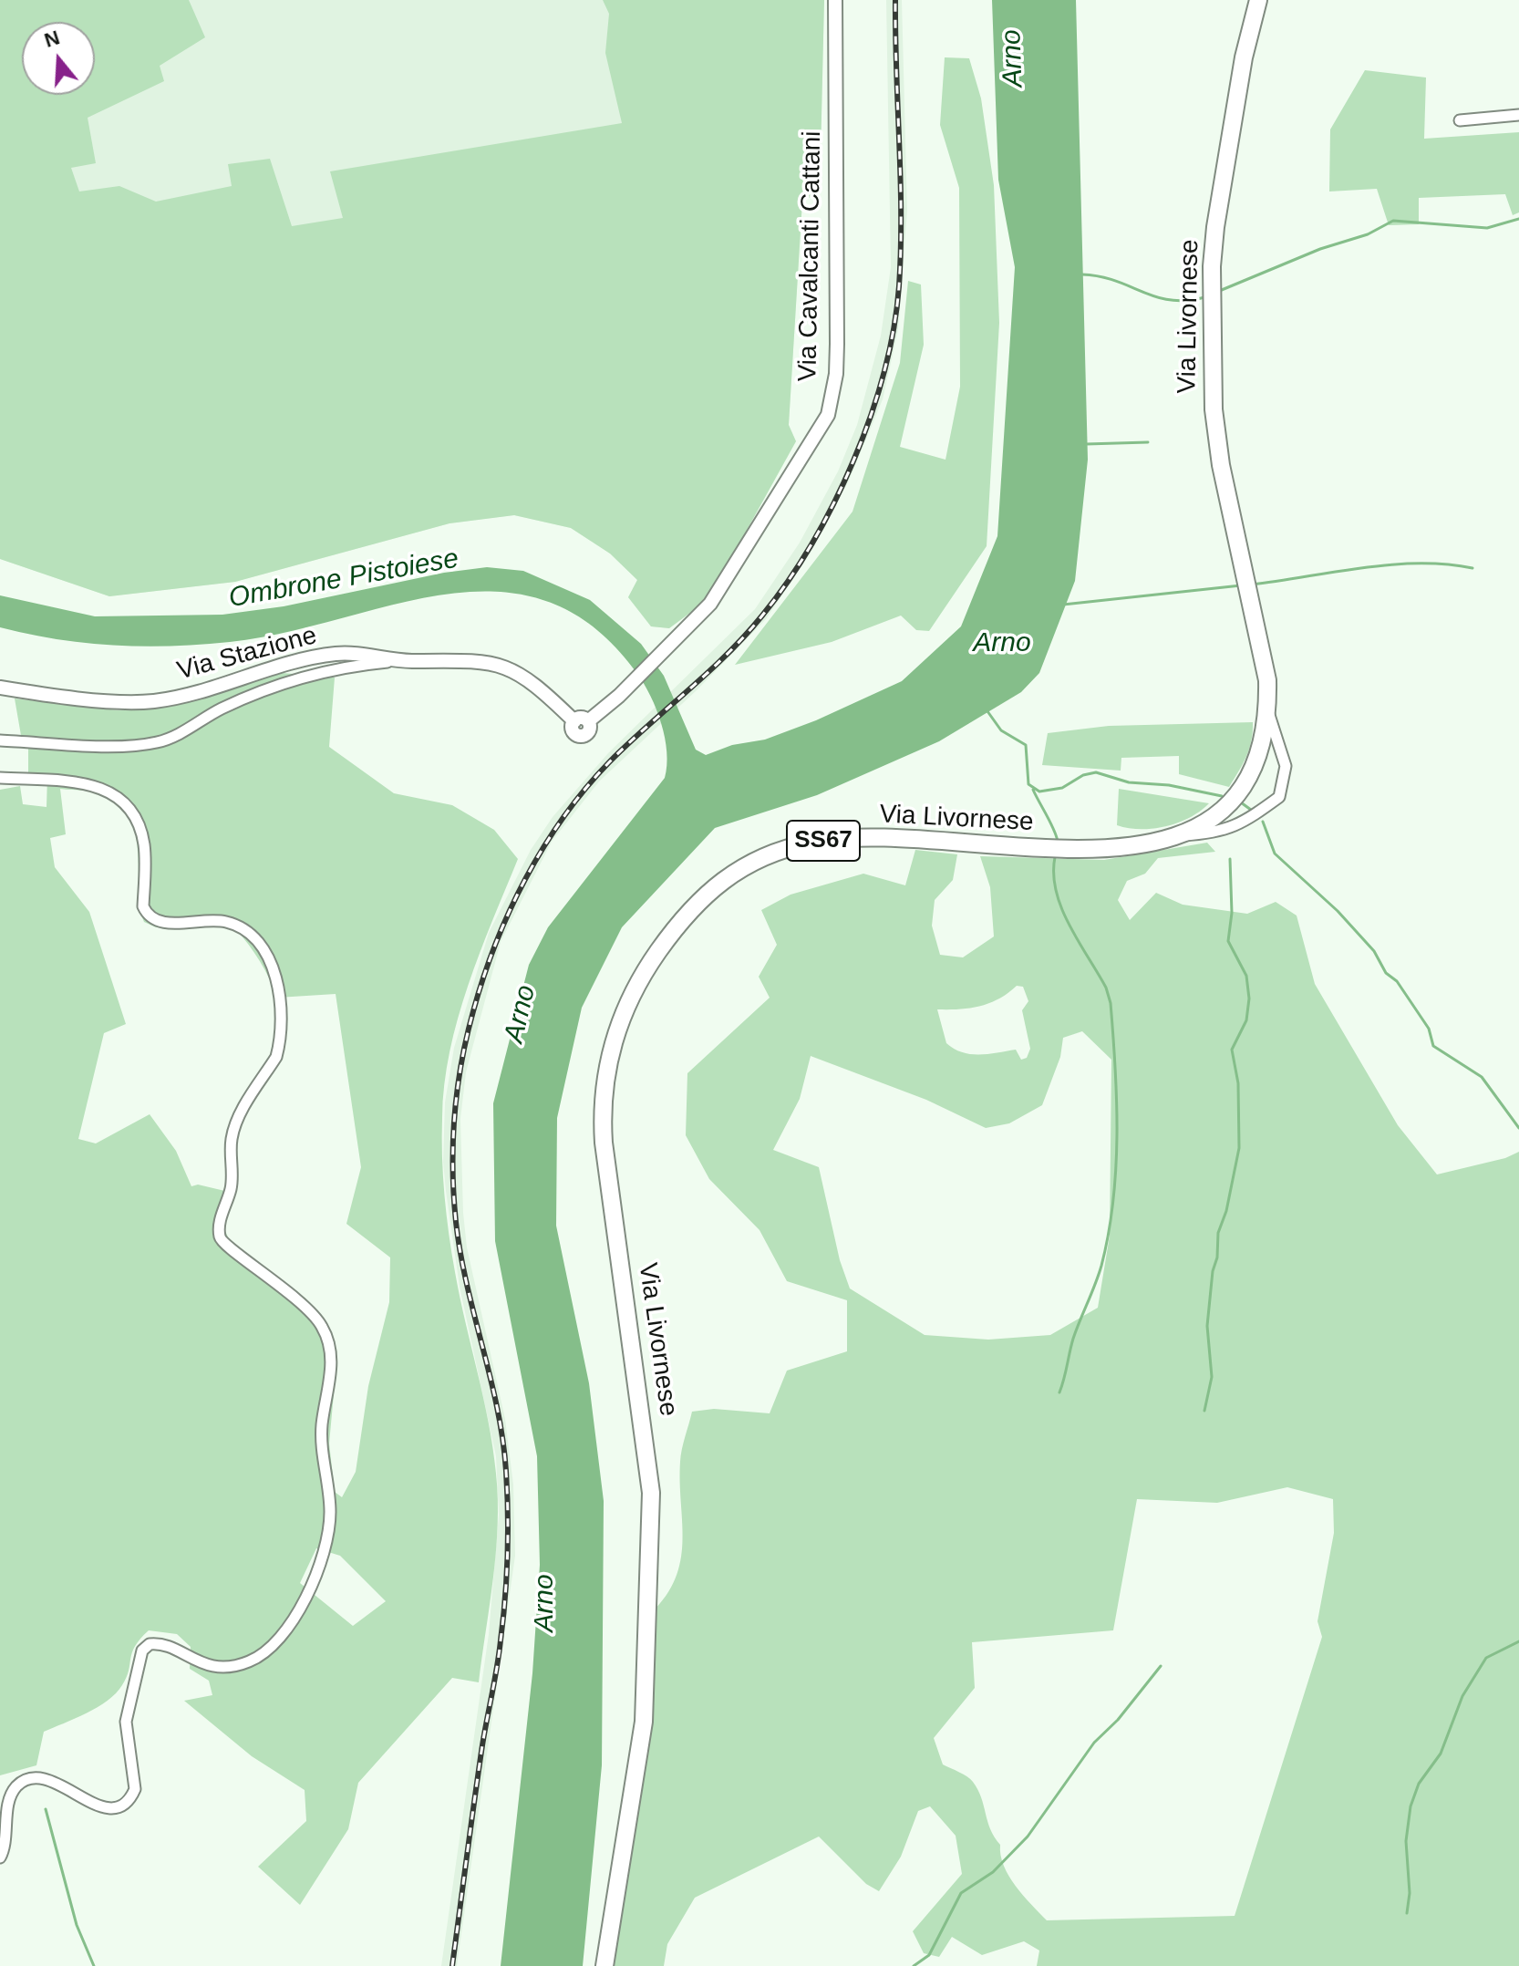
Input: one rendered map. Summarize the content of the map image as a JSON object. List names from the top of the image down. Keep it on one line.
{"streets":{"main road":["Via Livornese","SS67"],"street":["Via Cavalcanti Cattani","Via Stazione"]},"crossings":[["Via Cavalcanti Cattani","Via Stazione"]],"water":["Arno","Ombrone Pistoiese"],"north":"top"}
